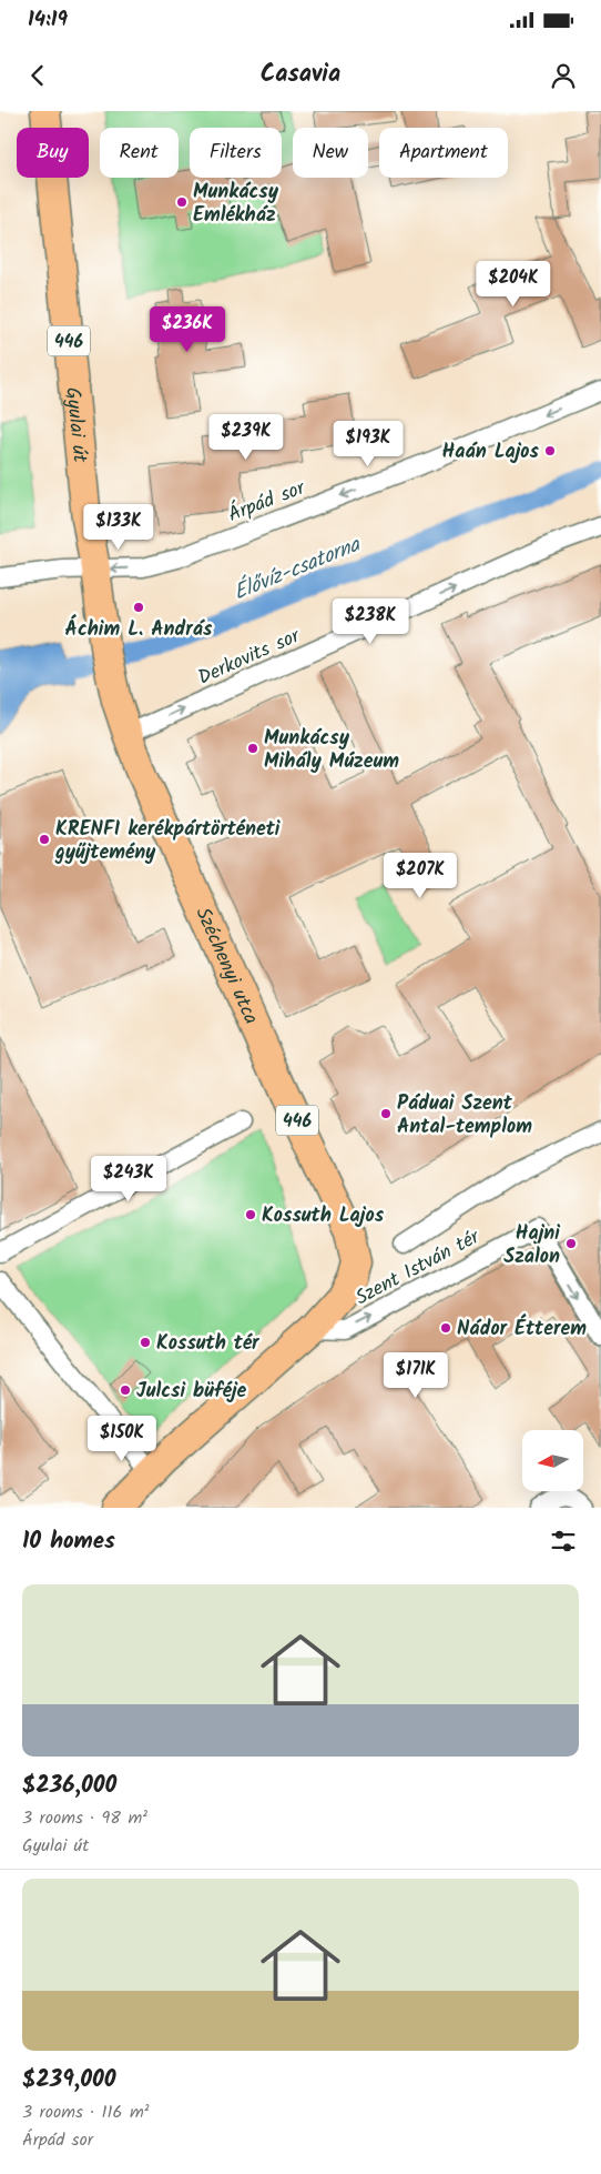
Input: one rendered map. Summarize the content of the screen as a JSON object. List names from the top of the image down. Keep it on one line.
{"streets":{"main road":["446","Gyulai út","Széchenyi utca"],"street":["Árpád sor","Derkovits sor","Szent István tér"]},"crossings":[["446","Széchenyi utca"],["446","Szent István tér"],["Gyulai út","Árpád sor"],["Gyulai út","Derkovits sor"],["Gyulai út","Széchenyi utca"],["Derkovits sor","Széchenyi utca"],["Széchenyi utca","Szent István tér"]],"one_way":["Árpád sor","Derkovits sor"],"water":["Élővíz-csatorna"],"places":["Munkácsy Emlékház","Haán Lajos","Áchim L. András","Munkácsy Mihály Múzeum","KRENFI kerékpártörténeti gyűjtemény","Páduai Szent Antal-templom","Kossuth Lajos","Hajni Szalon","Nádor Étterem","Kossuth tér","Julcsi büféje"],"north":"left","page":{"status":"14:19","header":"Casavia","chip":["Buy","Rent","Filters","New","Apartment"],"price":["$204K","$236K","$239K","$193K","$133K","$238K","$207K","$243K","$171K","$150K"],"heading":"10 homes","list":[{"name":"$236,000","note":"3 rooms · 98 m² · Gyulai út"},{"name":"$239,000","note":"3 rooms · 116 m² · Árpád sor"}]}}
